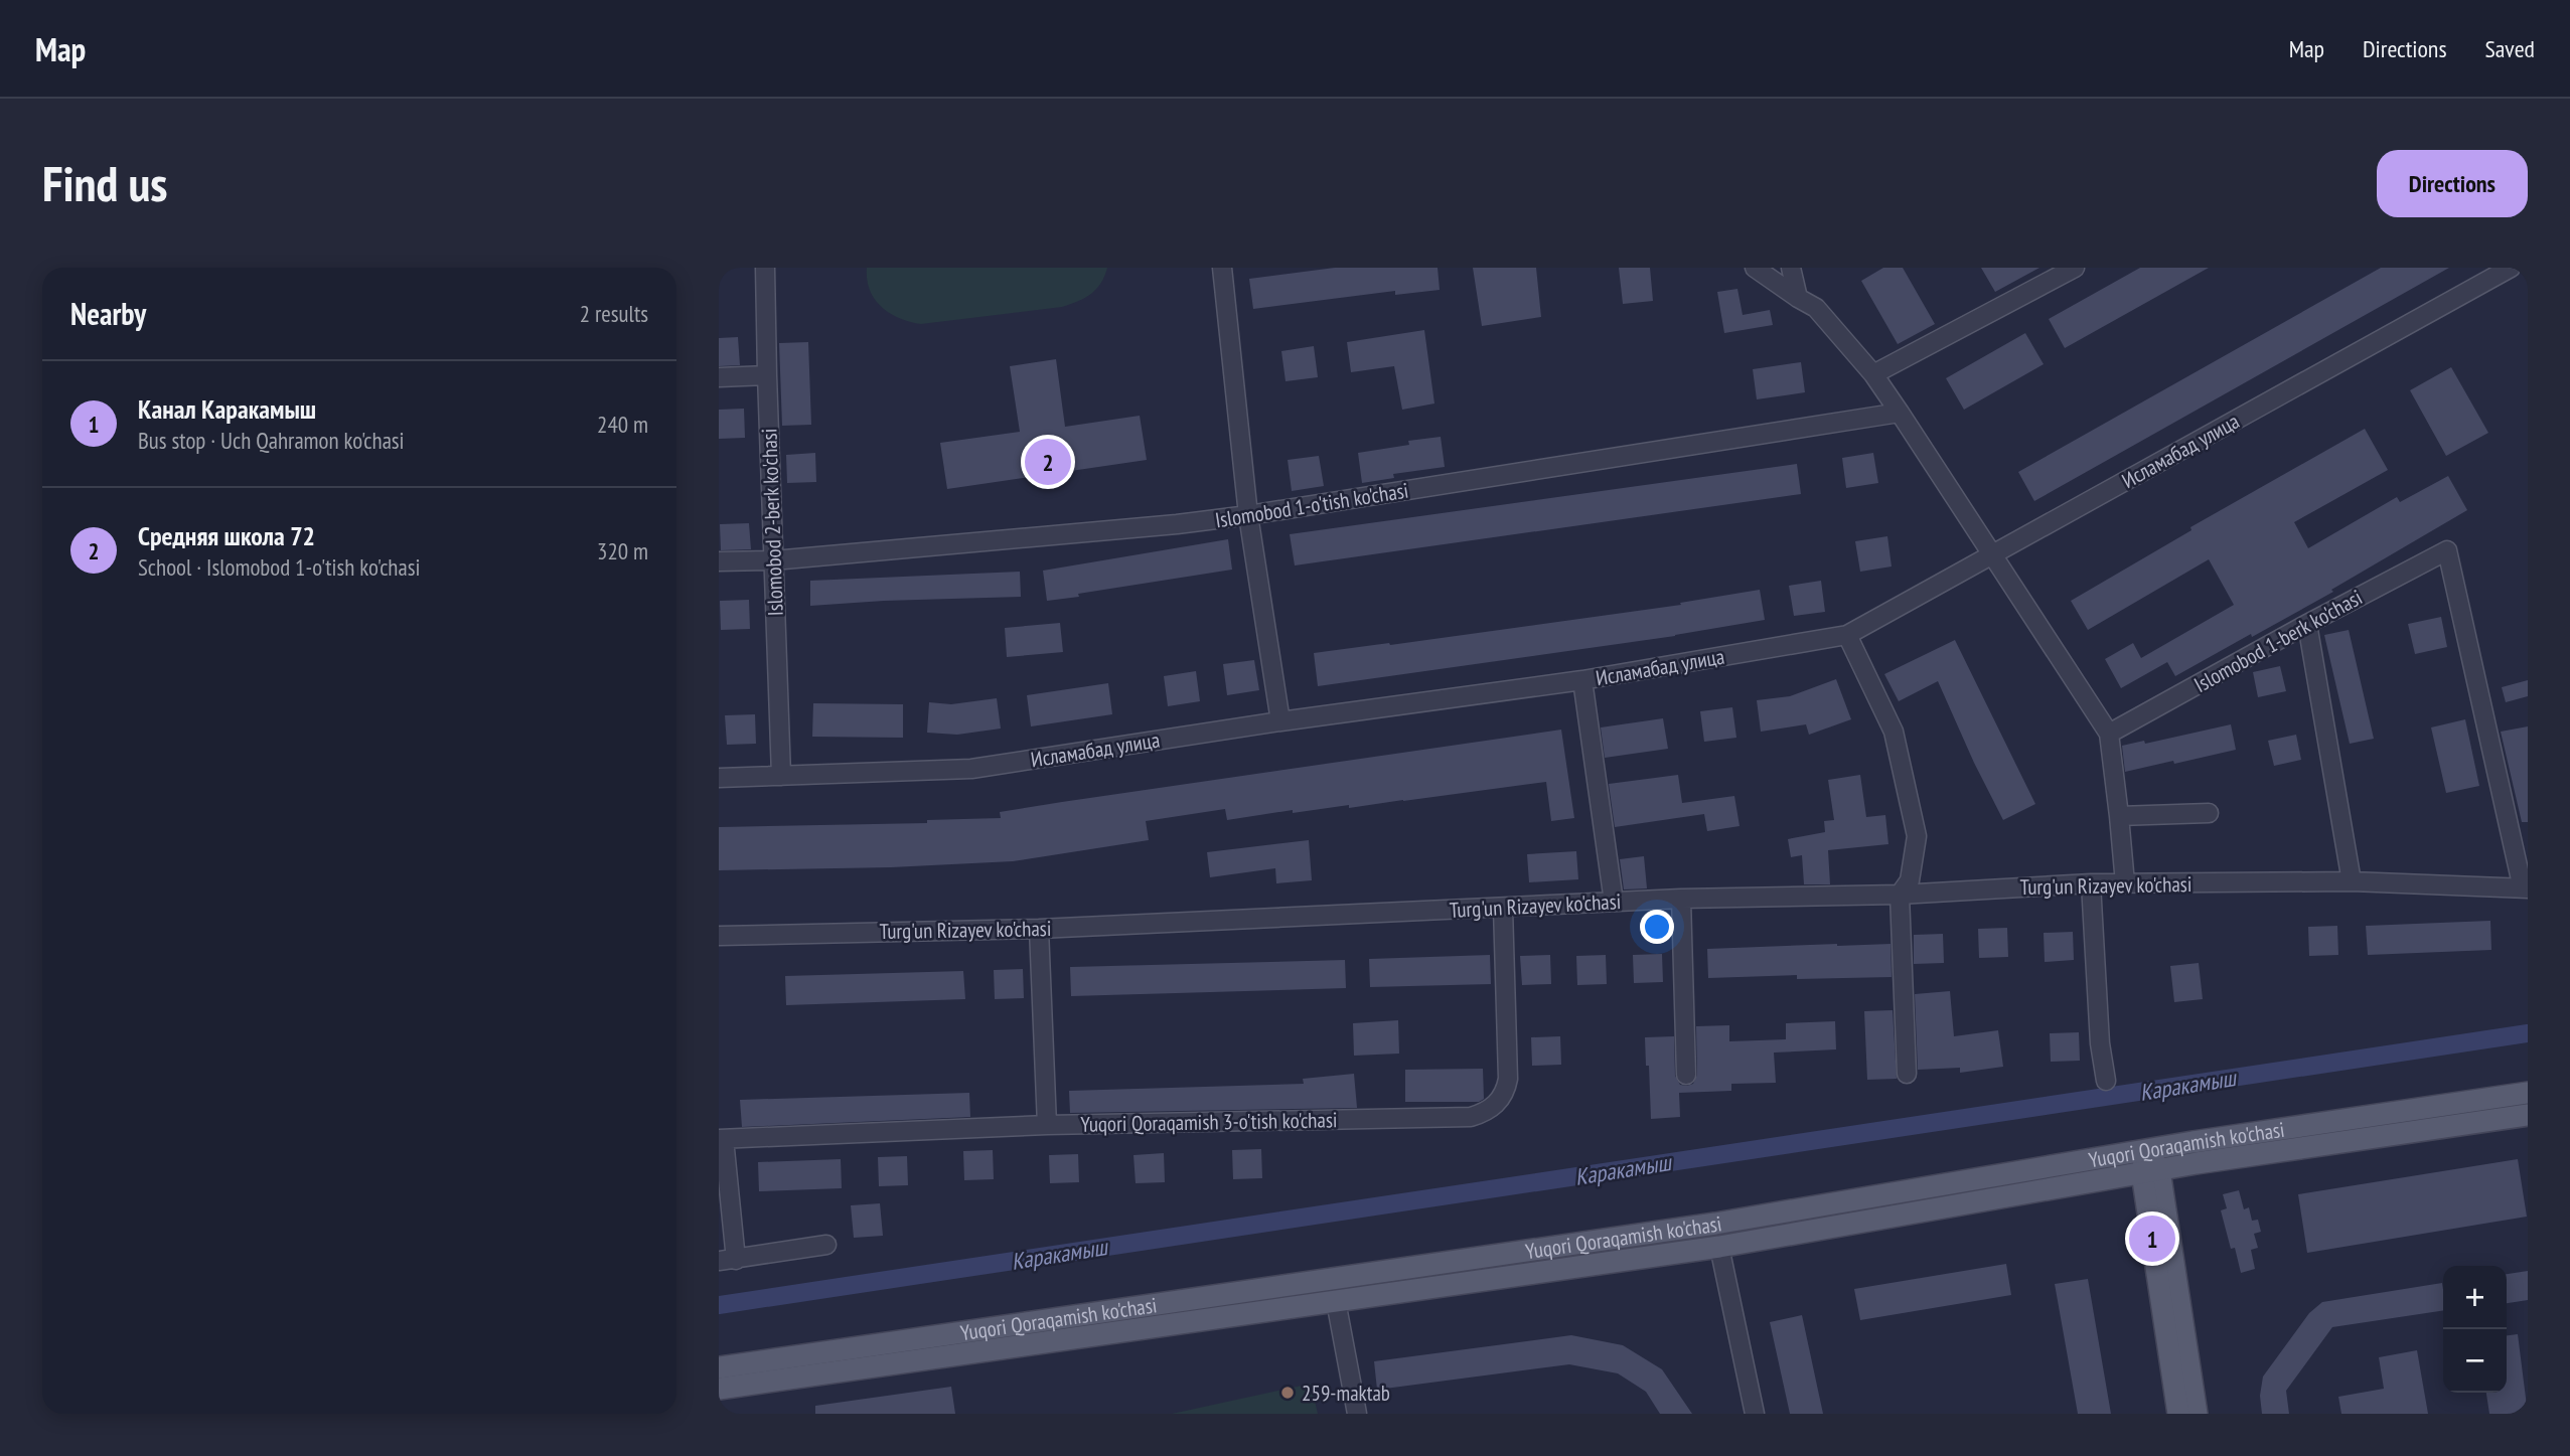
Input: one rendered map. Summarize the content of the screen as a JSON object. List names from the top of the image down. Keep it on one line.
{"streets":{"main road":["Yuqori Qoraqamish ko'chasi"],"street":["Исламабад улица","Islomobod 1-o'tish ko'chasi","Islomobod 2-berk ko'chasi","Islomobod 1-berk ko'chasi","Turg'un Rizayev ko'chasi","Yuqori Qoraqamish 3-o'tish ko'chasi"]},"crossings":[["Исламабад улица","Islomobod 2-berk ko'chasi"],["Islomobod 1-o'tish ko'chasi","Islomobod 2-berk ko'chasi"],["Islomobod 1-berk ko'chasi","Turg'un Rizayev ko'chasi"],["Turg'un Rizayev ko'chasi","Yuqori Qoraqamish 3-o'tish ko'chasi"]],"water":["Каракамыш"],"places":["259-maktab"],"page":{"header":"Map","nav":["Map","Directions","Saved"],"buttons":"Directions","title":"Find us","heading":["Nearby","2 results"],"list":[{"mark":"1","name":"Канал Каракамыш","note":"Bus stop · Uch Qahramon ko'chasi","value":"240 m"},{"mark":"2","name":"Средняя школа 72","note":"School · Islomobod 1-o'tish ko'chasi","value":"320 m"}],"pins":["2","1"],"map_buttons":["+","−"]}}
